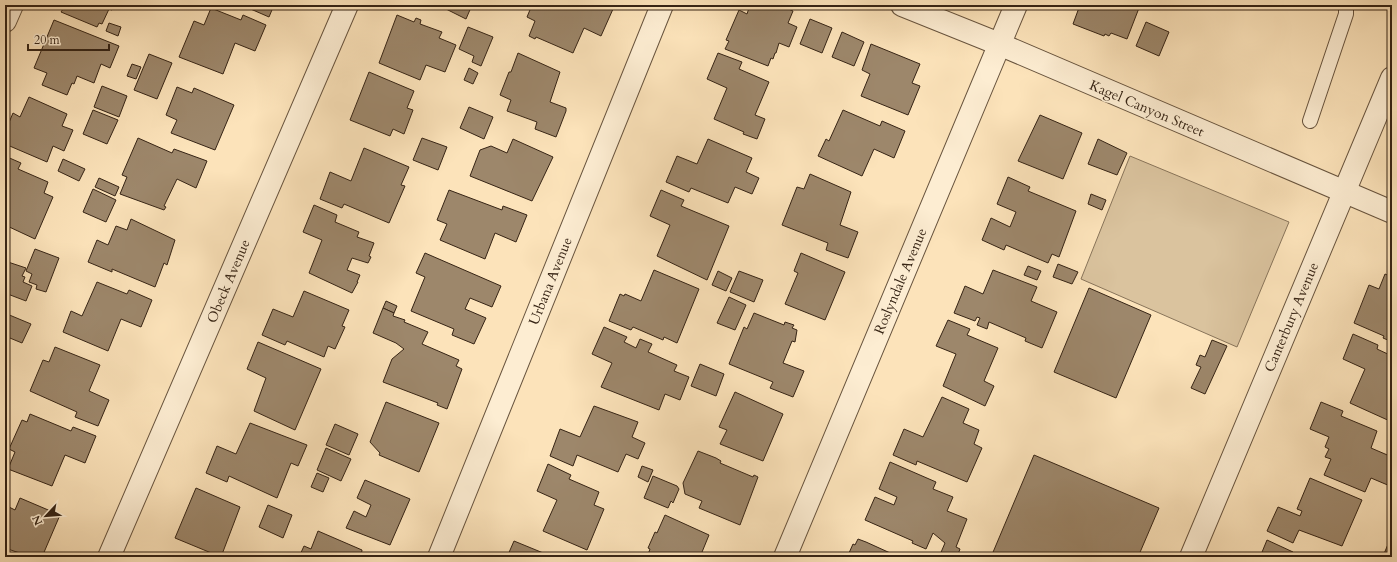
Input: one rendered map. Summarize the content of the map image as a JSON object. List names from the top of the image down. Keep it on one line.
{"streets":{"street":["Kagel Canyon Street","Obeck Avenue","Urbana Avenue","Roslyndale Avenue","Canterbury Avenue"]},"crossings":[["Kagel Canyon Street","Roslyndale Avenue"],["Kagel Canyon Street","Canterbury Avenue"]],"scale_bar":"20 m","north":"bottom left"}
